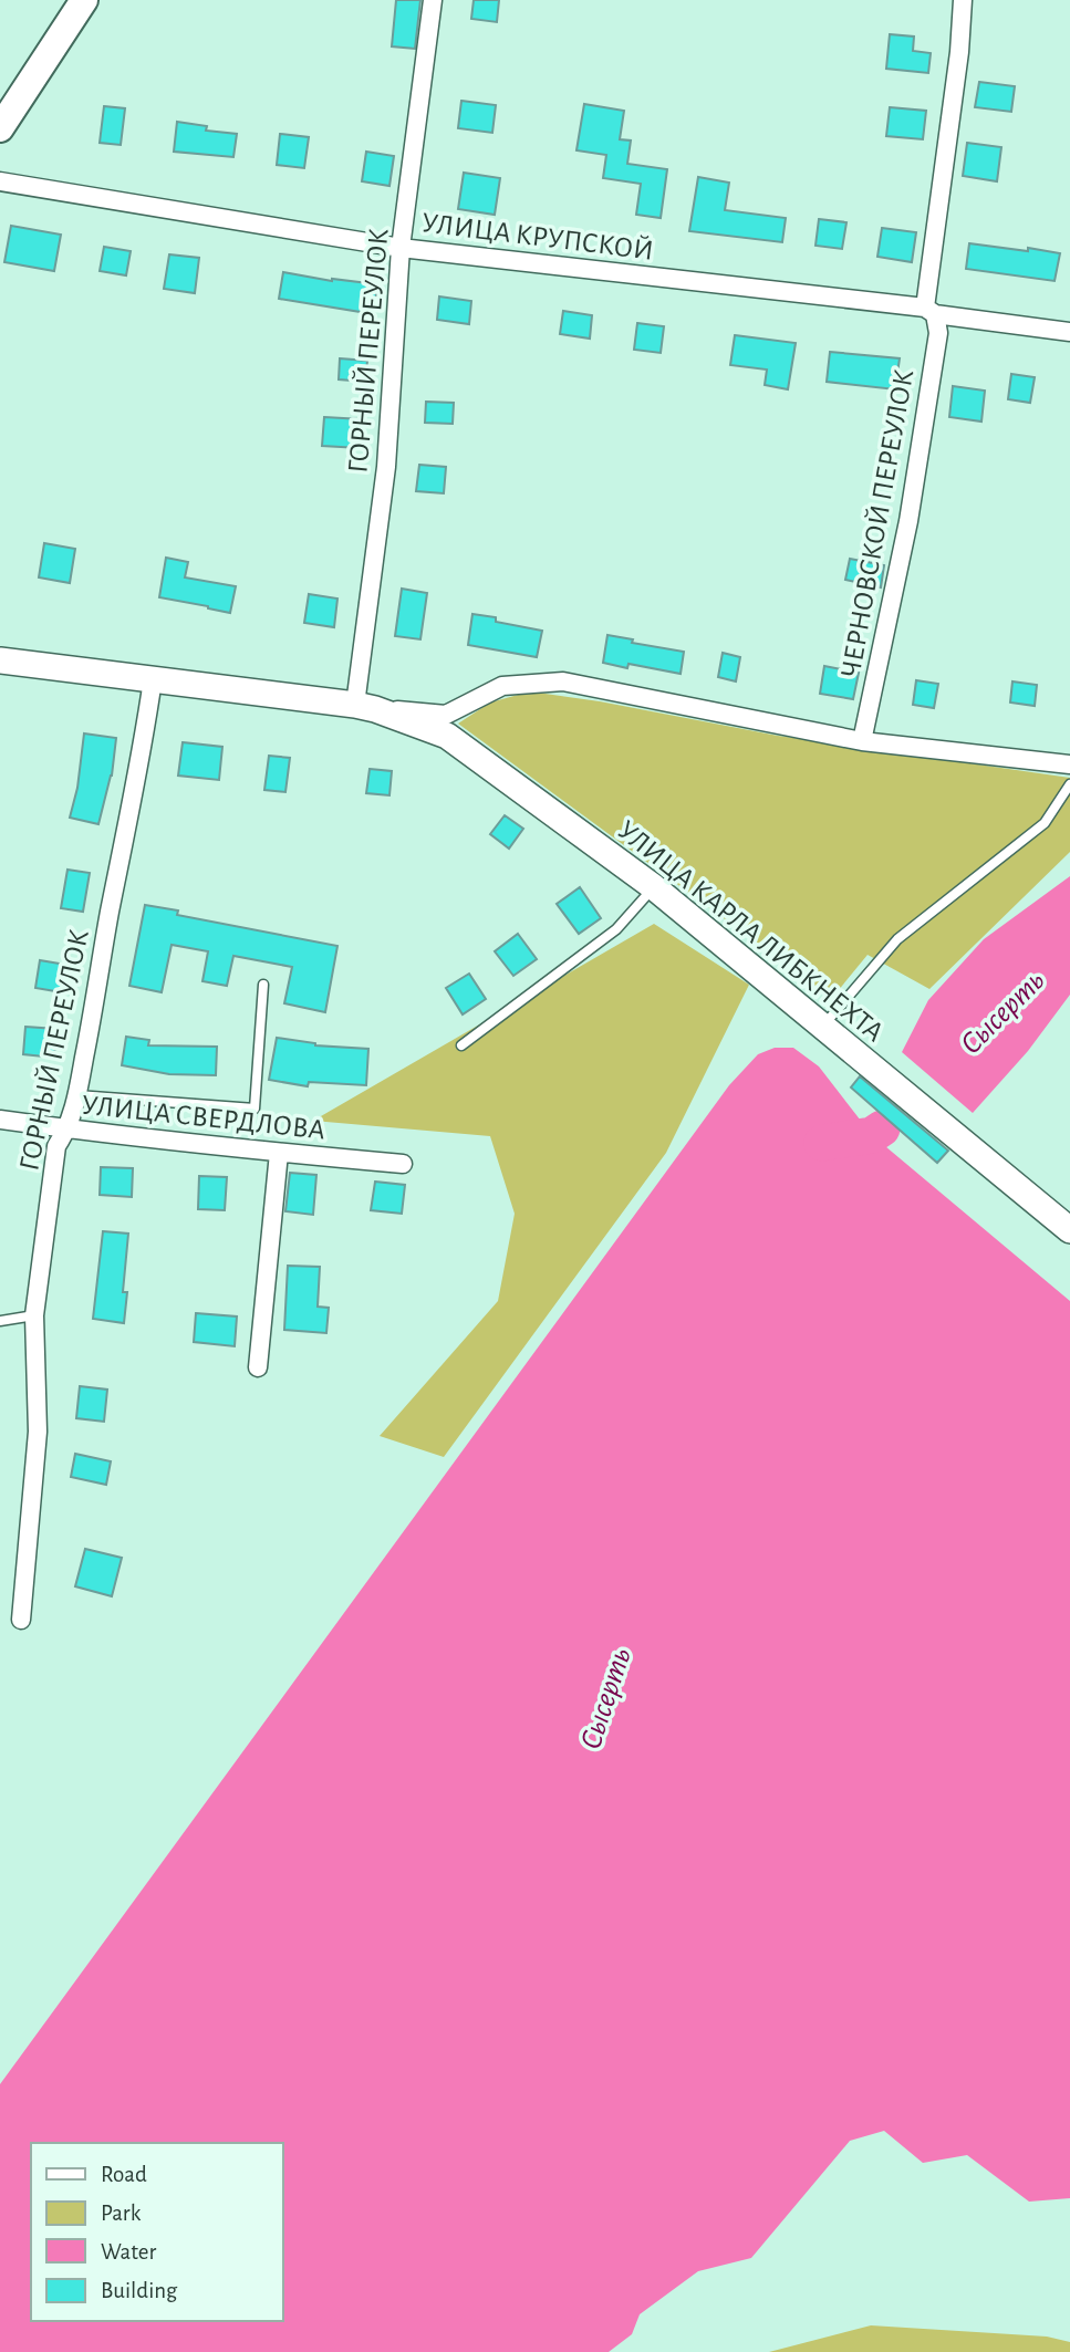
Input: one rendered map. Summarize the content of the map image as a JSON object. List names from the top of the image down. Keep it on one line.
{"streets":{"street":["УЛИЦА КРУПСКОЙ","ГОРНЫЙ ПЕРЕУЛОК","ЧЕРНОВСКОЙ ПЕРЕУЛОК","УЛИЦА КАРЛА ЛИБКНЕХТА","УЛИЦА СВЕРДЛОВА"]},"crossings":[["УЛИЦА КРУПСКОЙ","ГОРНЫЙ ПЕРЕУЛОК"],["УЛИЦА КРУПСКОЙ","ЧЕРНОВСКОЙ ПЕРЕУЛОК"],["ГОРНЫЙ ПЕРЕУЛОК","УЛИЦА КАРЛА ЛИБКНЕХТА"],["ГОРНЫЙ ПЕРЕУЛОК","УЛИЦА СВЕРДЛОВА"],["ЧЕРНОВСКОЙ ПЕРЕУЛОК","УЛИЦА КАРЛА ЛИБКНЕХТА"]],"water":["Сысерть"],"legend":["Road","Park","Water","Building"]}
